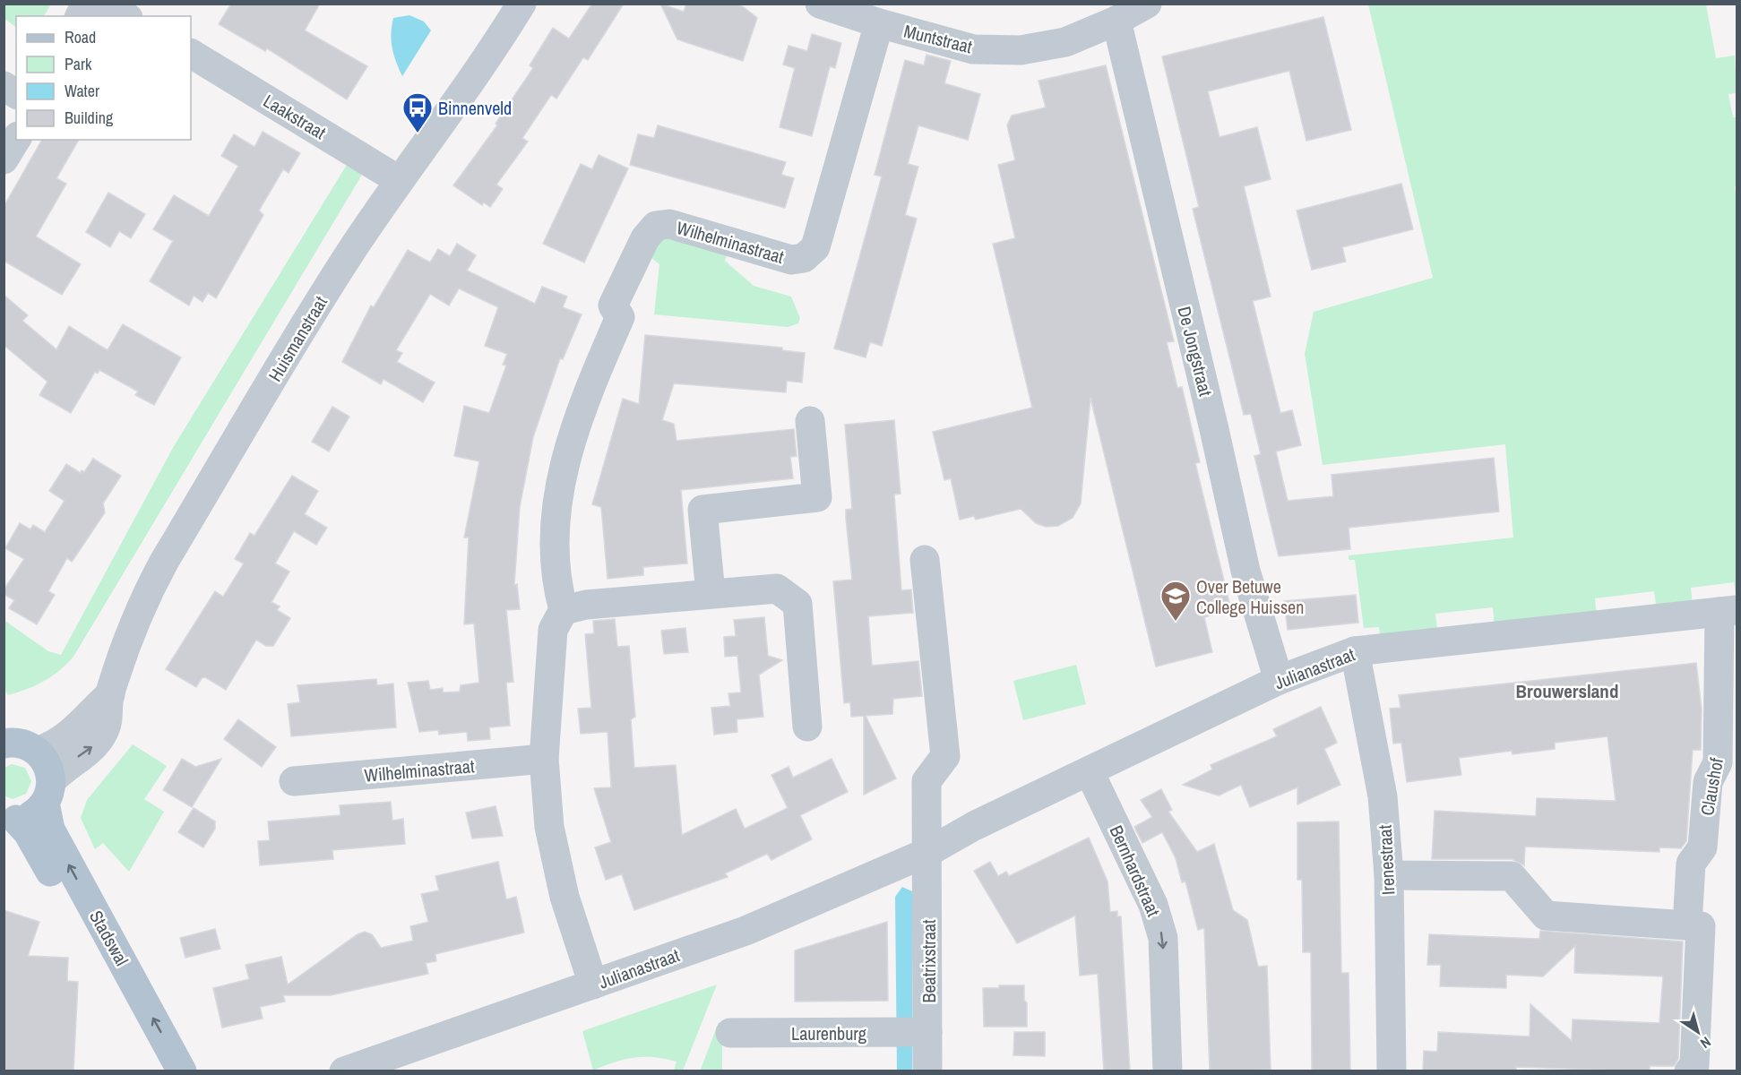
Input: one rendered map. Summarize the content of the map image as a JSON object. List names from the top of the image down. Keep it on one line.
{"streets":{"main road":["Stadswal"],"street":["Muntstraat","Laakstraat","Wilhelminastraat","Huismanstraat","De Jongstraat","Julianastraat","Claushof","Irenestraat","Bernhardstraat","Beatrixstraat","Laurenburg"]},"crossings":[["Muntstraat","Wilhelminastraat"],["Muntstraat","De Jongstraat"],["Laakstraat","Huismanstraat"],["Huismanstraat","Stadswal"],["De Jongstraat","Julianastraat"],["Julianastraat","Claushof"],["Julianastraat","Irenestraat"],["Julianastraat","Bernhardstraat"],["Julianastraat","Beatrixstraat"],["Beatrixstraat","Laurenburg"]],"one_way":["Bernhardstraat"],"districts":["Brouwersland"],"places":{"bus stop":["Binnenveld"],"school or university":["Over Betuwe College Huissen"]},"legend":["Road","Park","Water","Building"],"north":"bottom right"}
